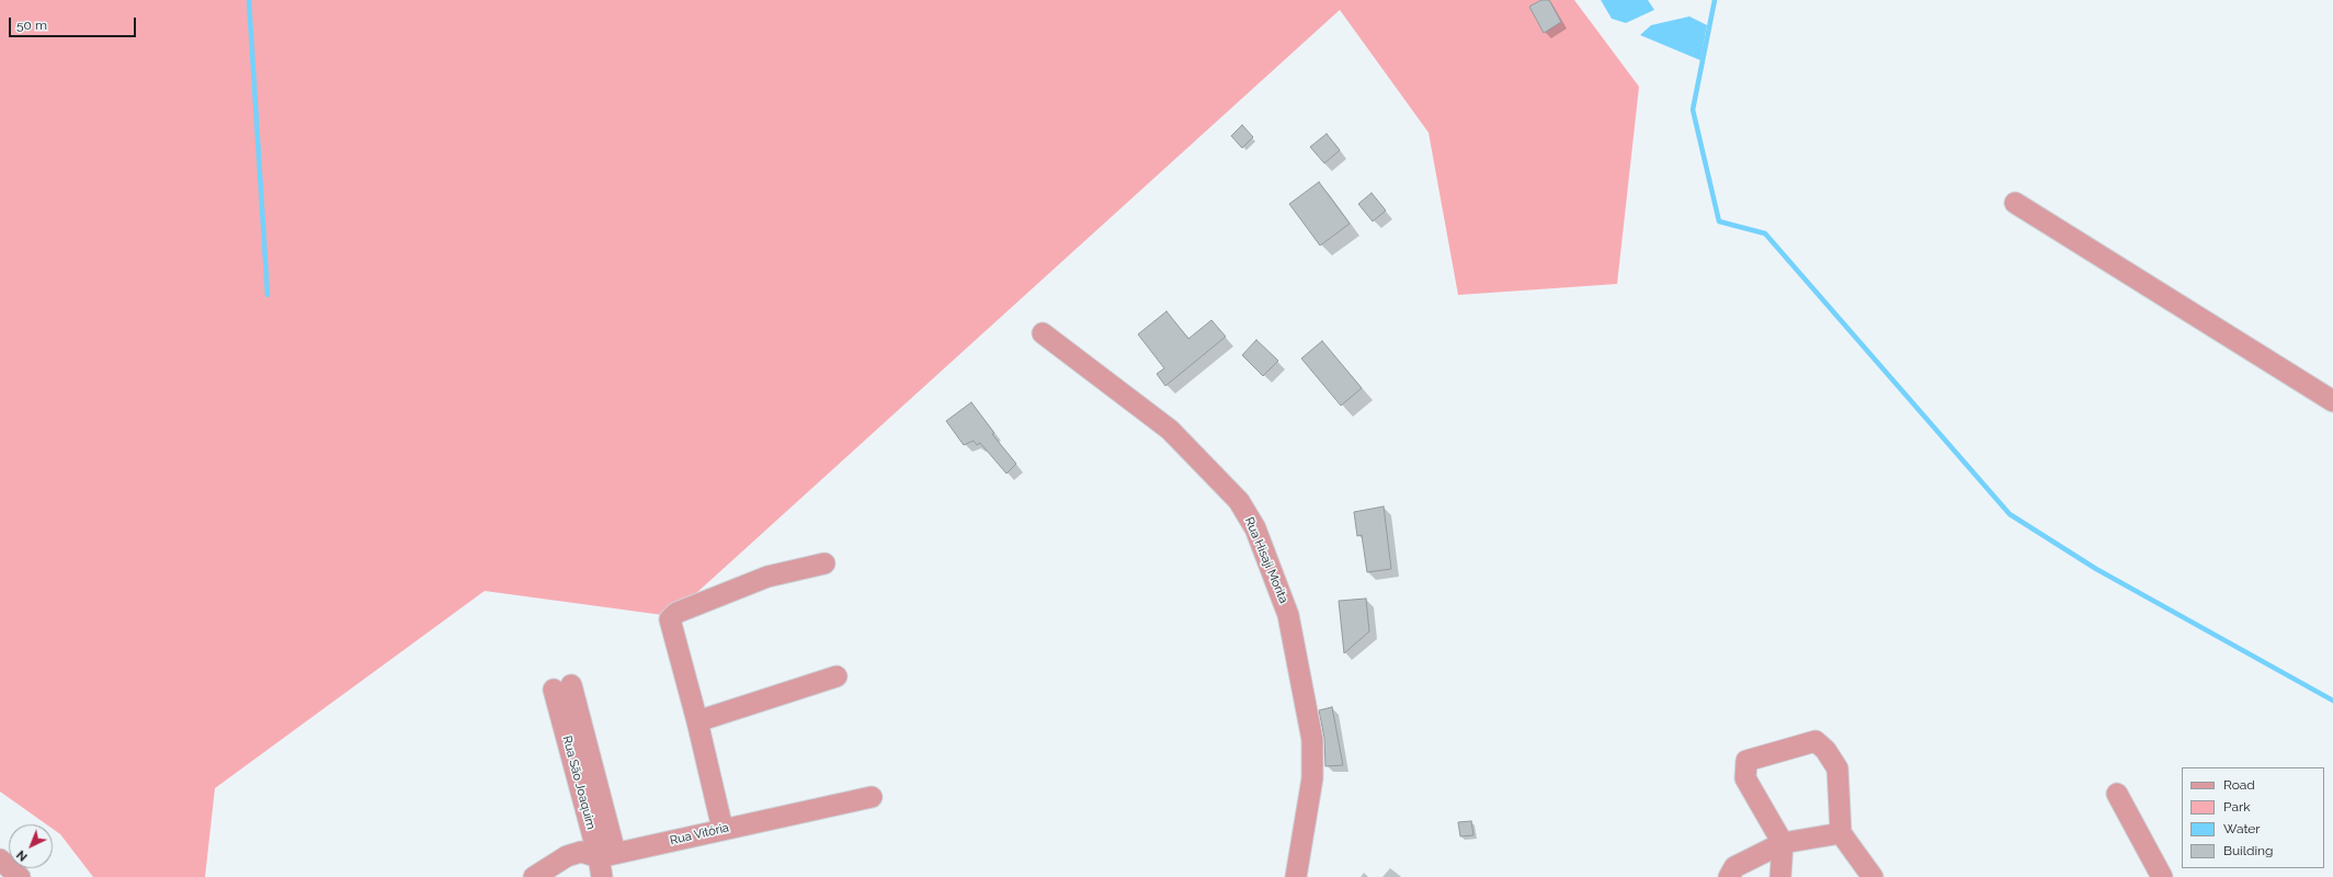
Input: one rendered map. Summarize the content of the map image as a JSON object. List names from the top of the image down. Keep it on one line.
{"streets":{"street":["Rua Hisaji Morita","Rua São Joaquim","Rua Vitória"]},"crossings":[["Rua São Joaquim","Rua Vitória"]],"legend":["Road","Park","Water","Building"],"scale_bar":"50 m","north":"bottom left"}
